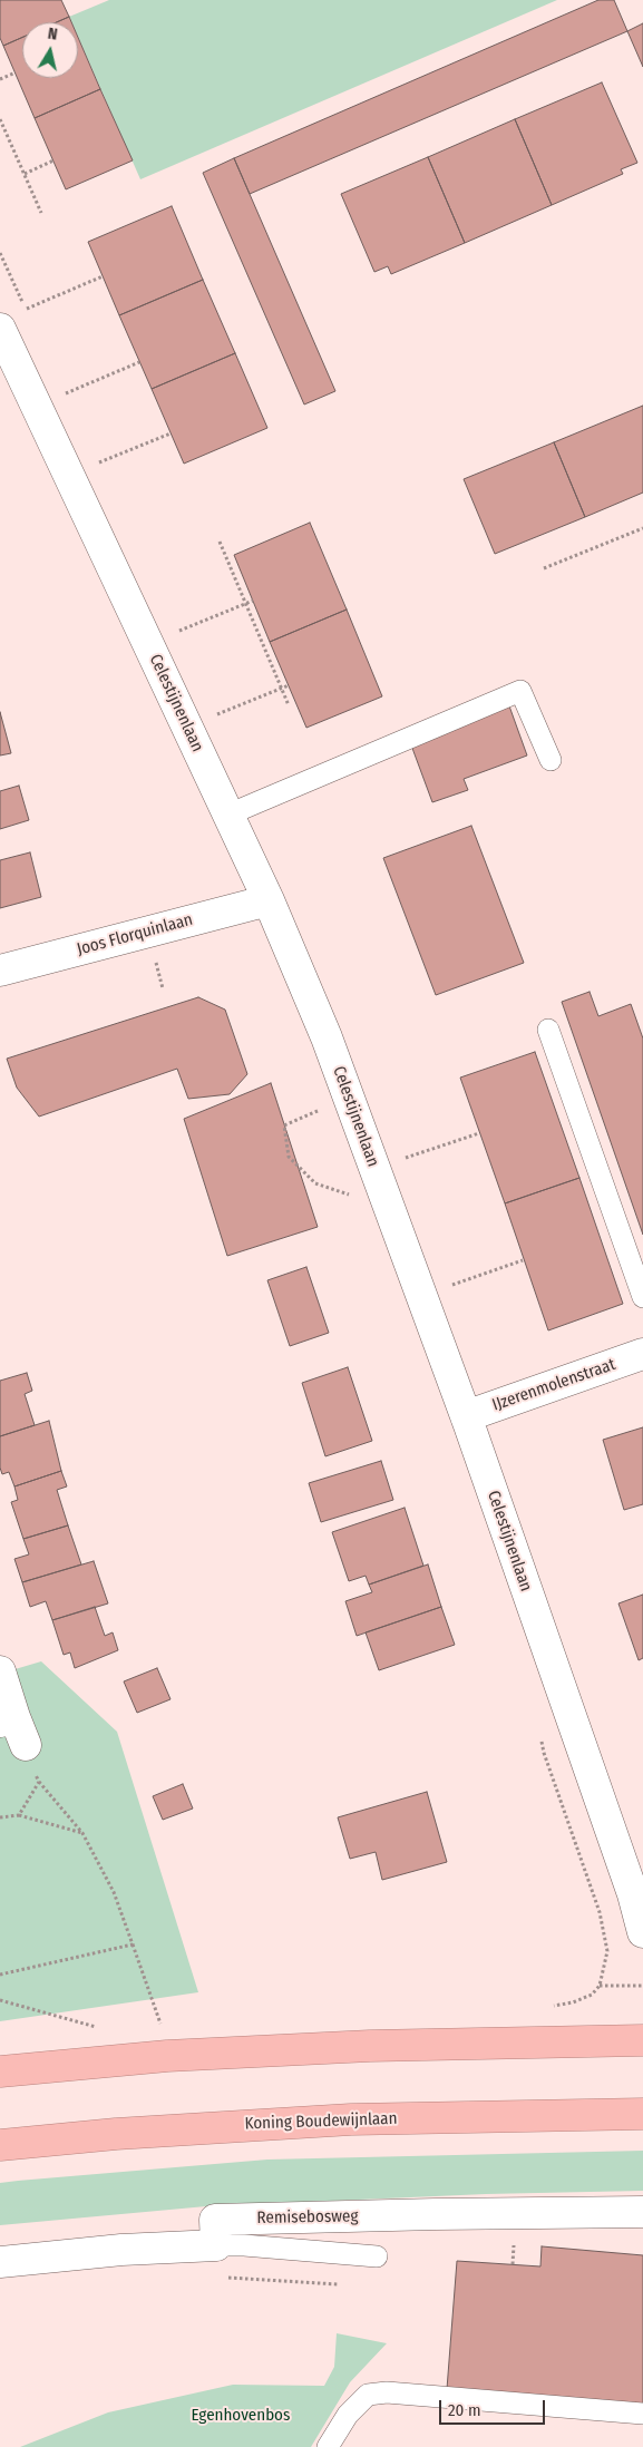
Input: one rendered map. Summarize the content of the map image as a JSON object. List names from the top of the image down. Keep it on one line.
{"streets":{"highway":["Koning Boudewijnlaan"],"street":["Celestijnenlaan","Joos Florquinlaan","IJzerenmolenstraat","Remisebosweg"]},"crossings":[["Celestijnenlaan","Joos Florquinlaan"],["Celestijnenlaan","IJzerenmolenstraat"]],"parks":["Egenhovenbos"],"scale_bar":"20 m","north":"top"}
